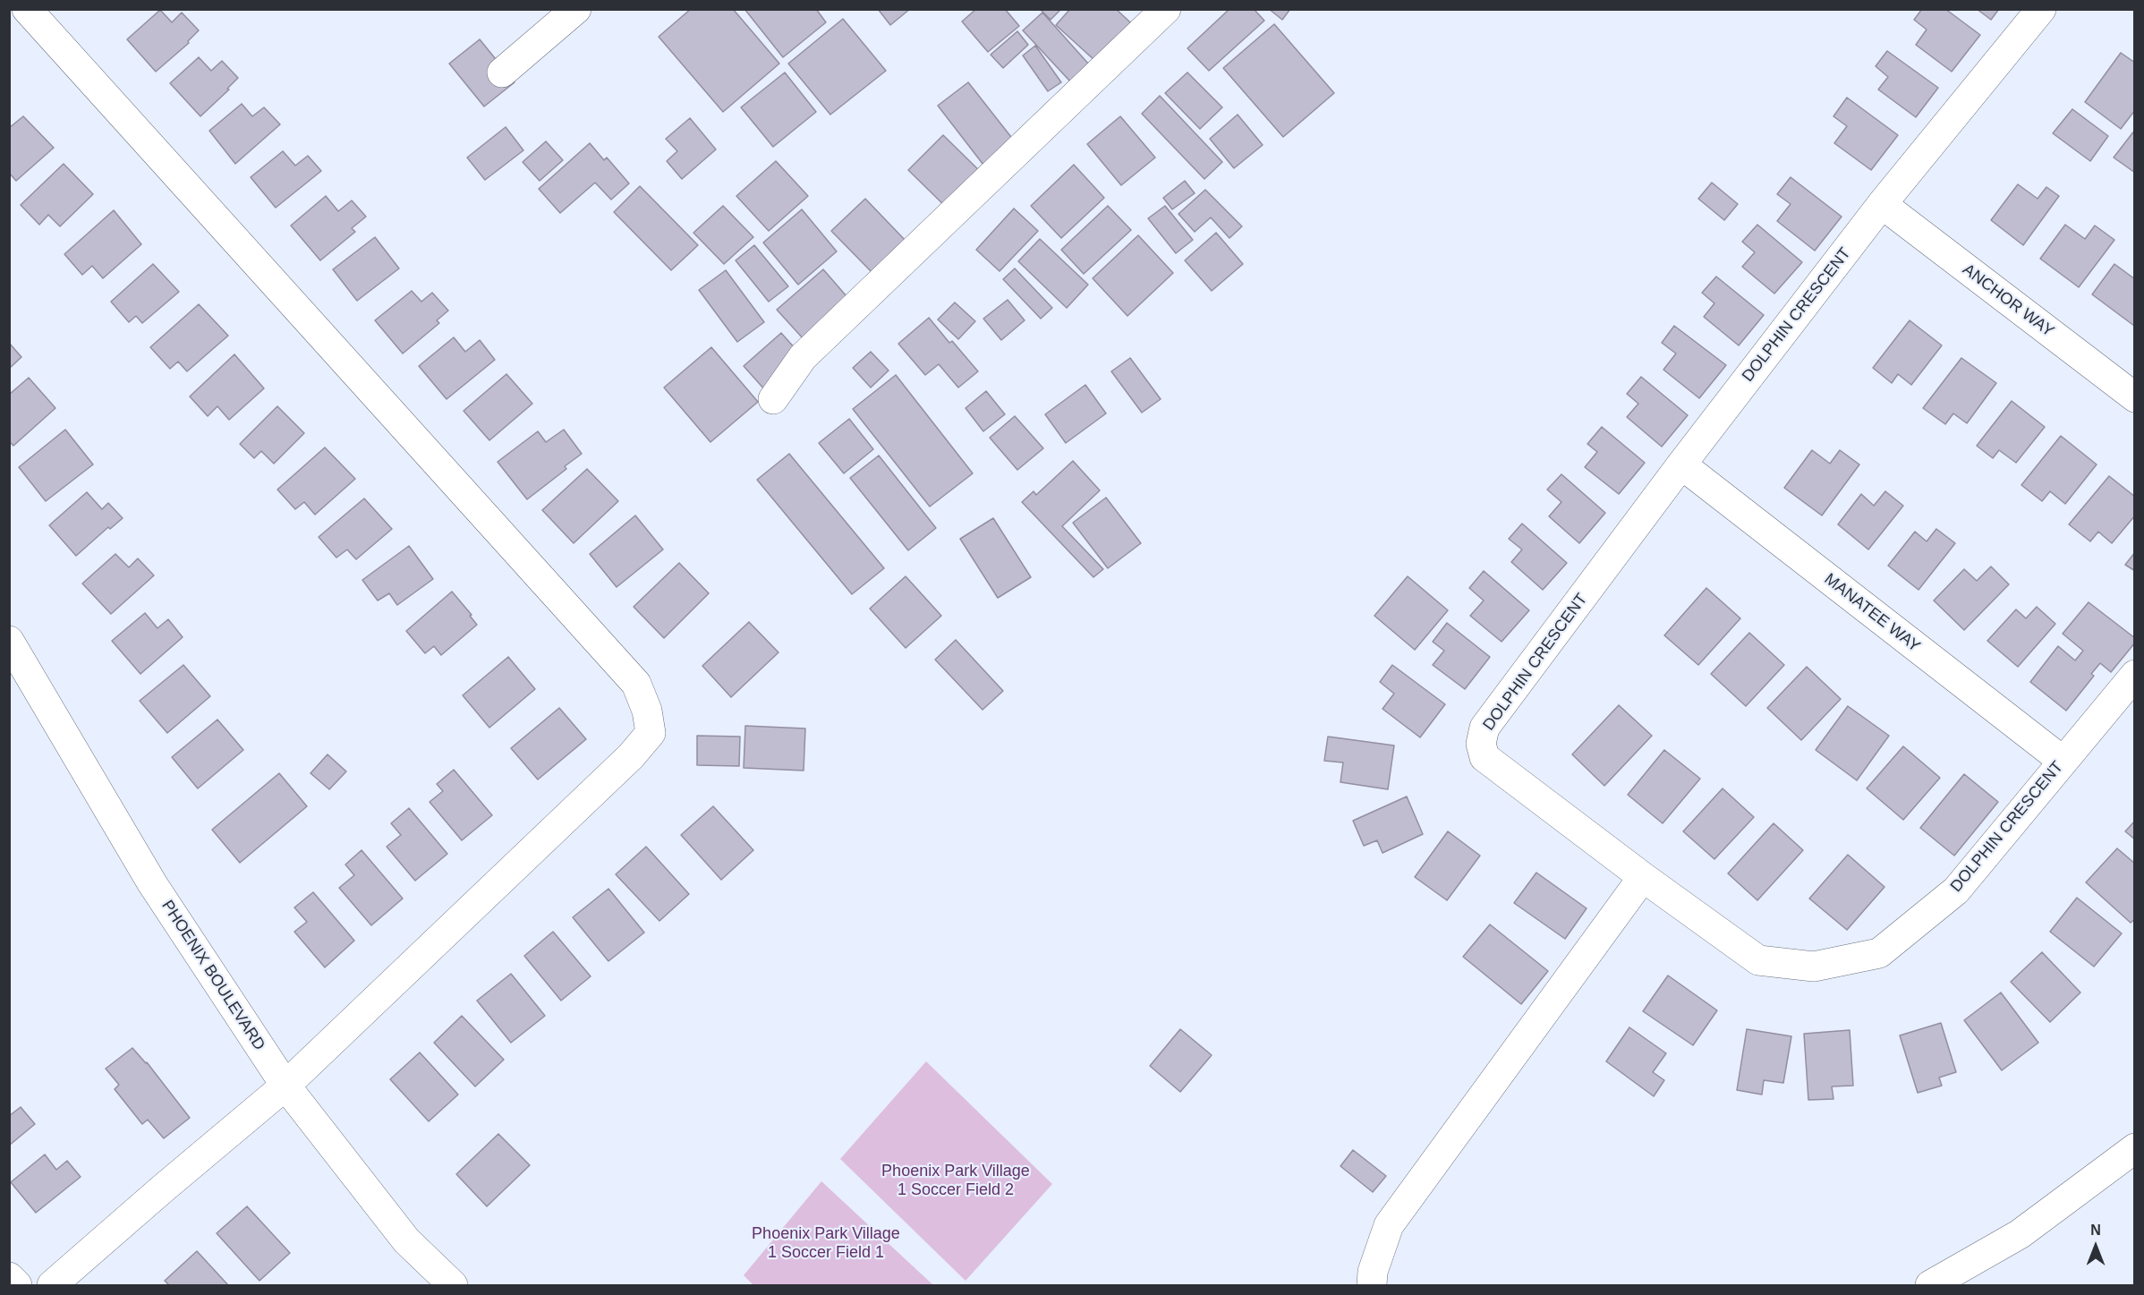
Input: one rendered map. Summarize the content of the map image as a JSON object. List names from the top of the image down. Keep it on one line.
{"streets":{"street":["ANCHOR WAY","DOLPHIN CRESCENT","MANATEE WAY","PHOENIX BOULEVARD"]},"crossings":[["ANCHOR WAY","DOLPHIN CRESCENT"],["DOLPHIN CRESCENT","MANATEE WAY"]],"parks":["Phoenix Park Village 1 Soccer Field 2","Phoenix Park Village 1 Soccer Field 1"],"north":"top"}
